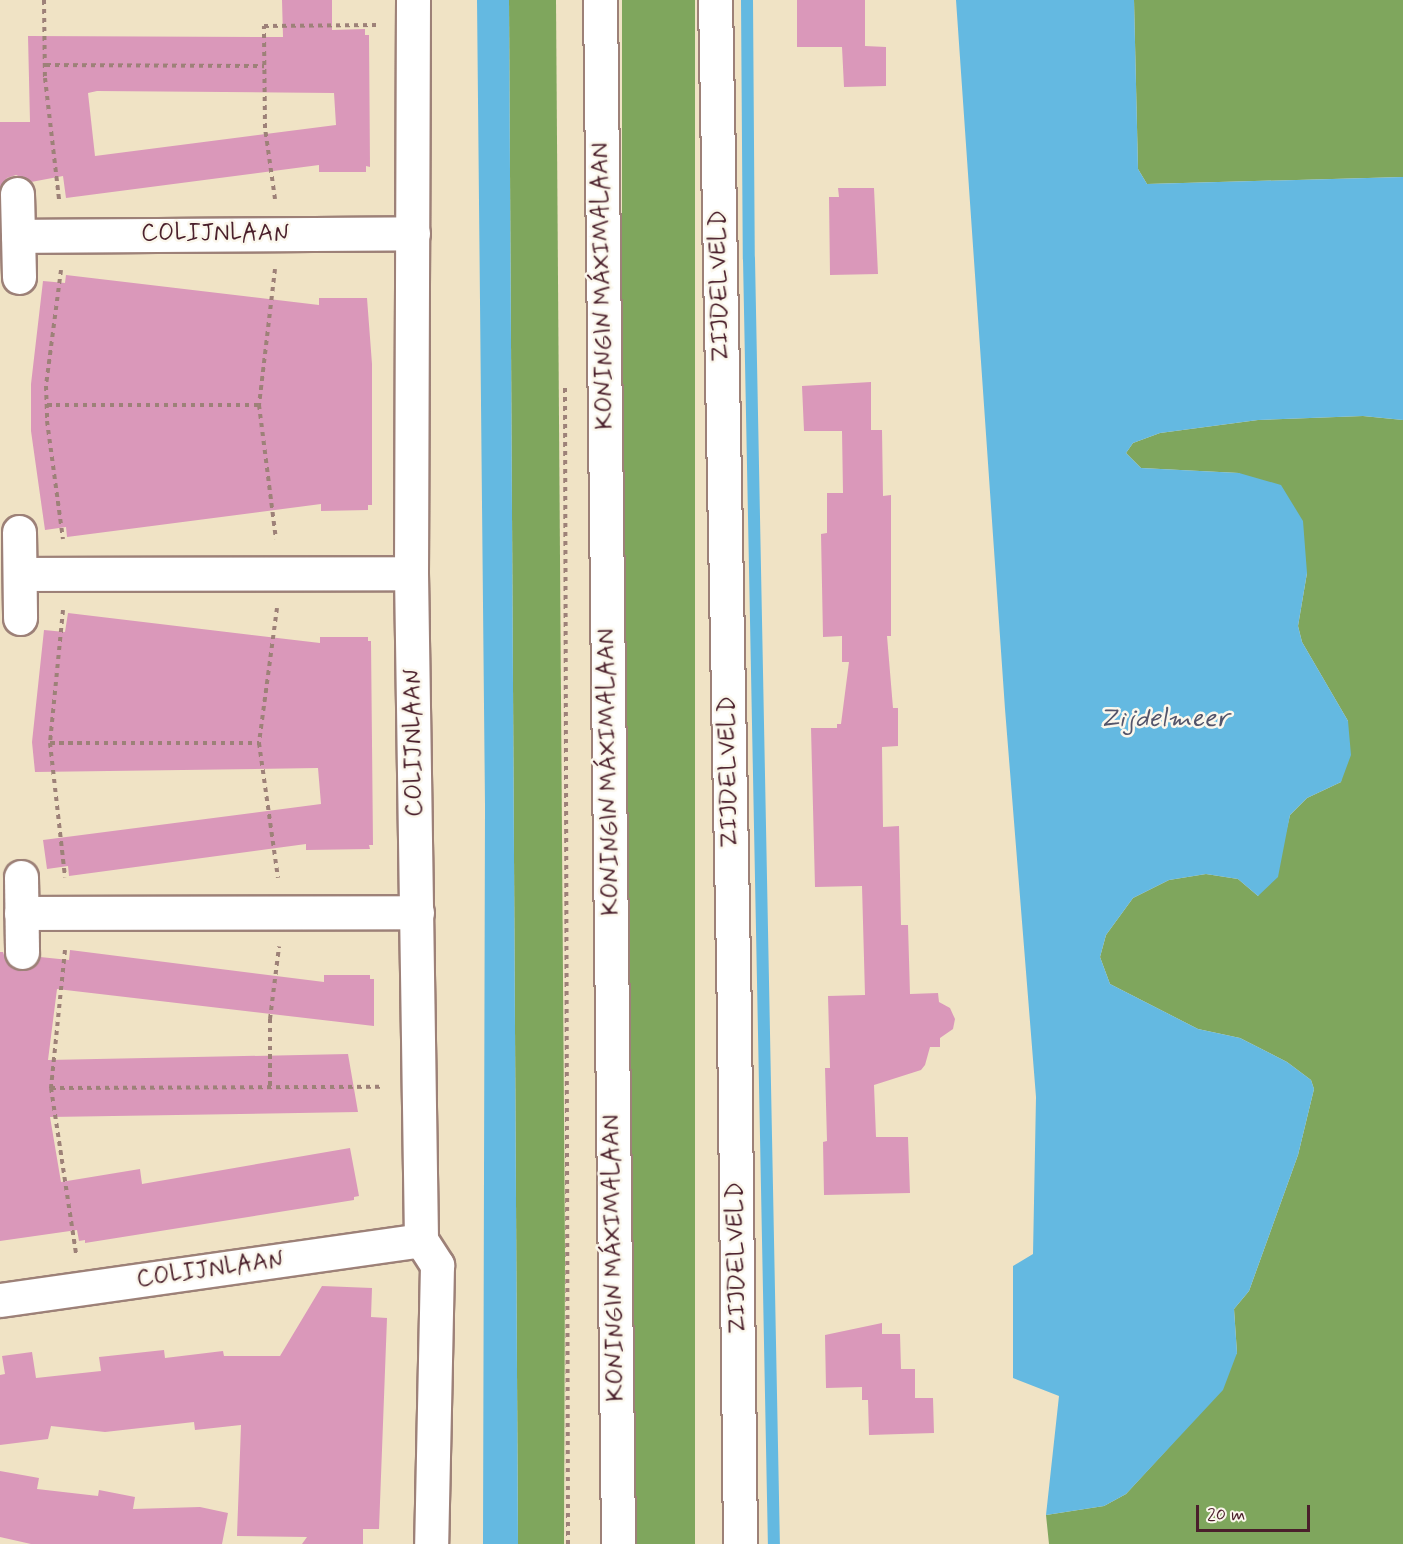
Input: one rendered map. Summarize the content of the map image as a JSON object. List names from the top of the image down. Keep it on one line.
{"streets":{"street":["COLIJNLAAN","KONINGIN MÁXIMALAAN","ZIJDELVELD"]},"water":["Zijdelmeer"],"scale_bar":"20 m"}
